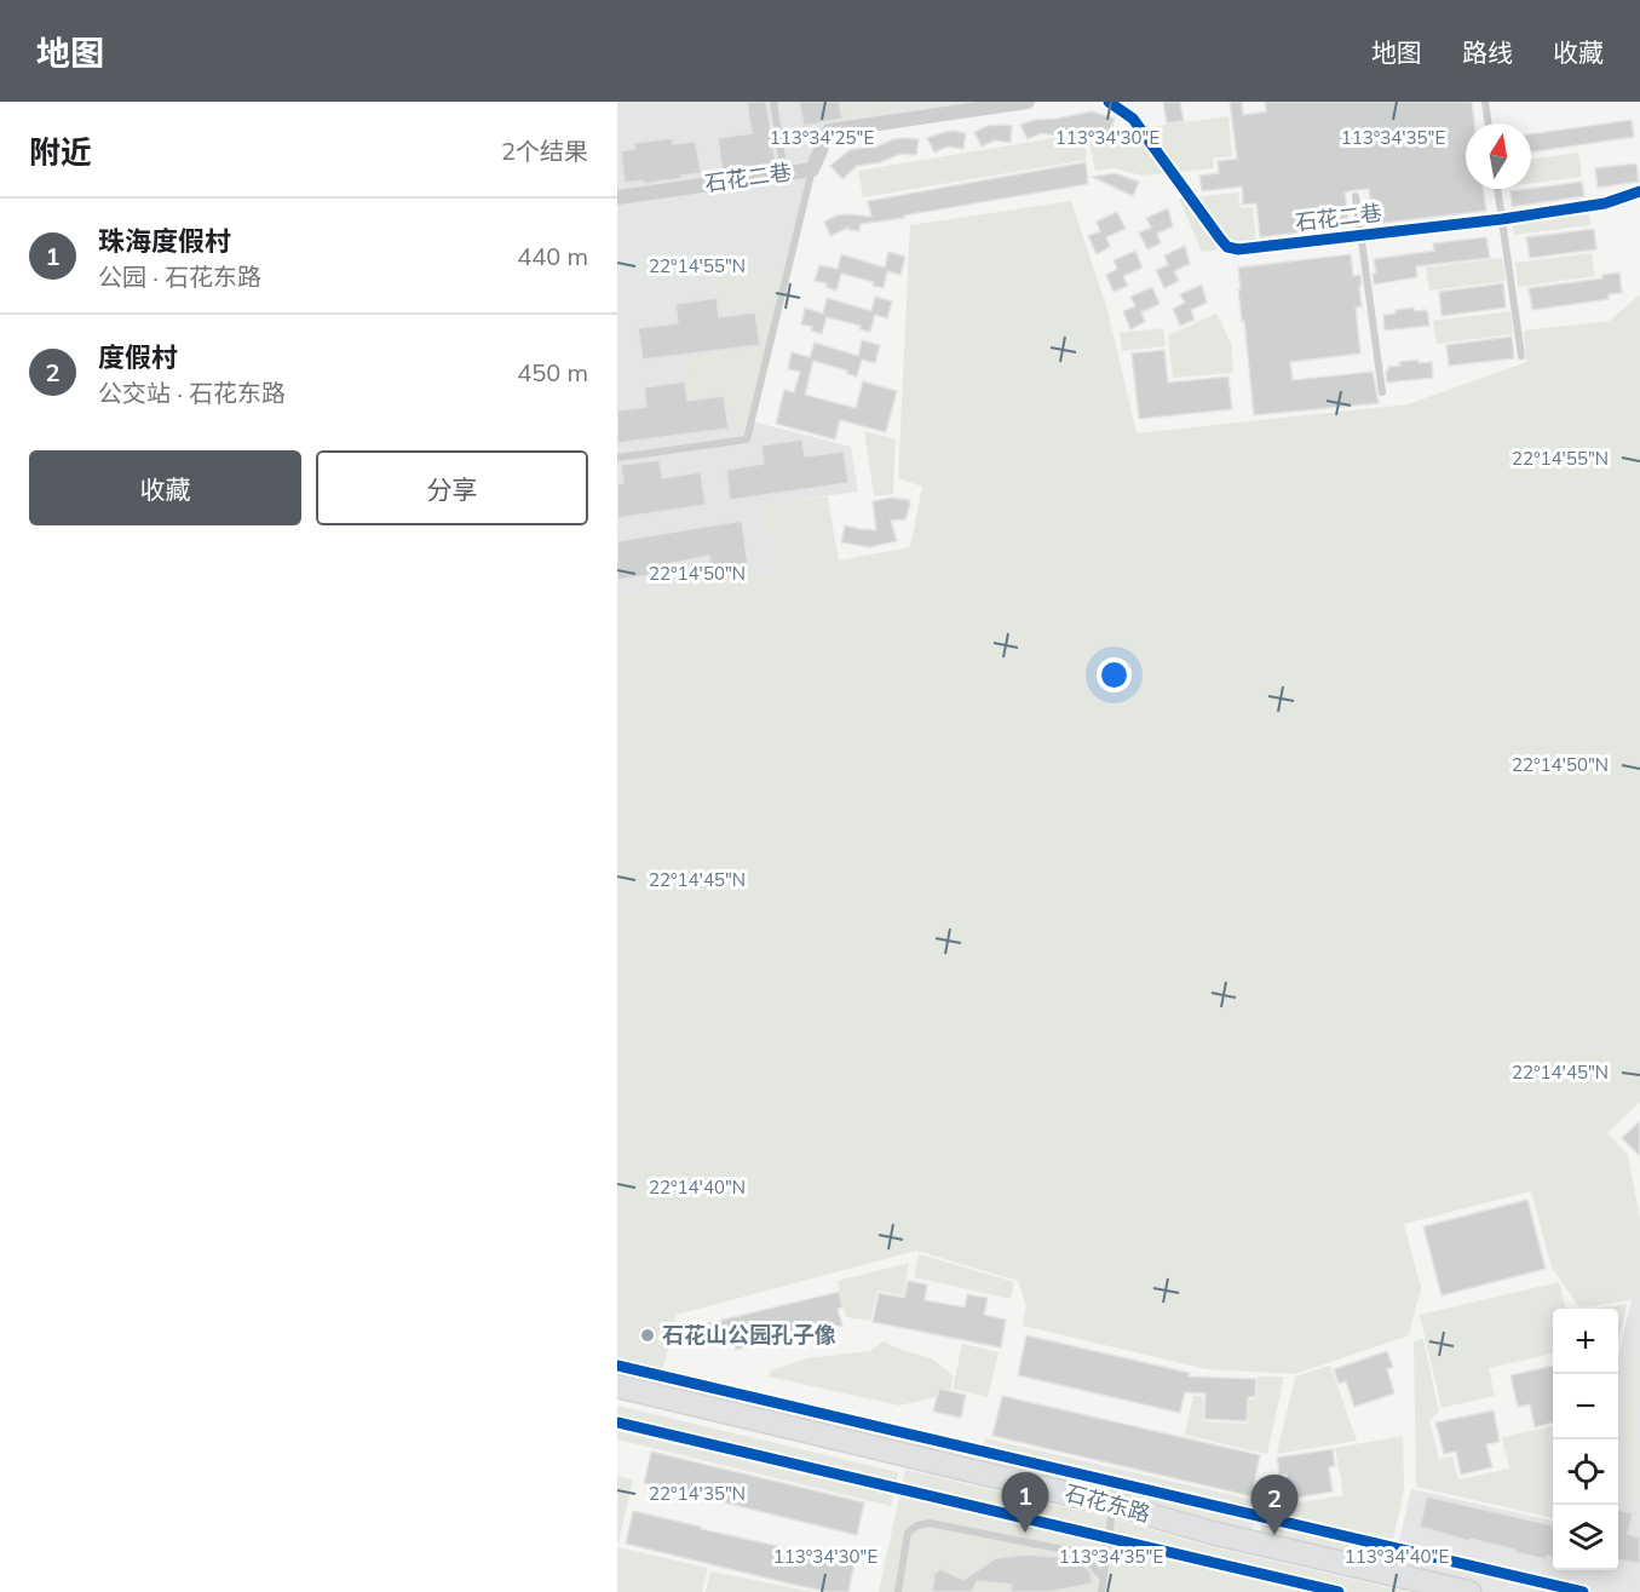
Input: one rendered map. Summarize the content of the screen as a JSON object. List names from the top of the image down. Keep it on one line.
{"streets":{"main road":["石花东路"],"street":["石花二巷"]},"places":["石花山公园孔子像"],"north":"top","page":{"header":"地图","nav":["地图","路线","收藏"],"heading":["附近","2个结果"],"list":[{"mark":"1","name":"珠海度假村","note":"公园 · 石花东路","value":"440 m"},{"mark":"2","name":"度假村","note":"公交站 · 石花东路","value":"450 m"}],"buttons":["收藏","分享"],"map_buttons":["+","−"],"pins":["1","2"]},"coordinates":["113°34'30\"E","113°34'35\"E","113°34'25\"E","22°14'55\"N","22°14'50\"N","22°14'45\"N","22°14'40\"N","22°14'35\"N","113°34'40\"E"]}
